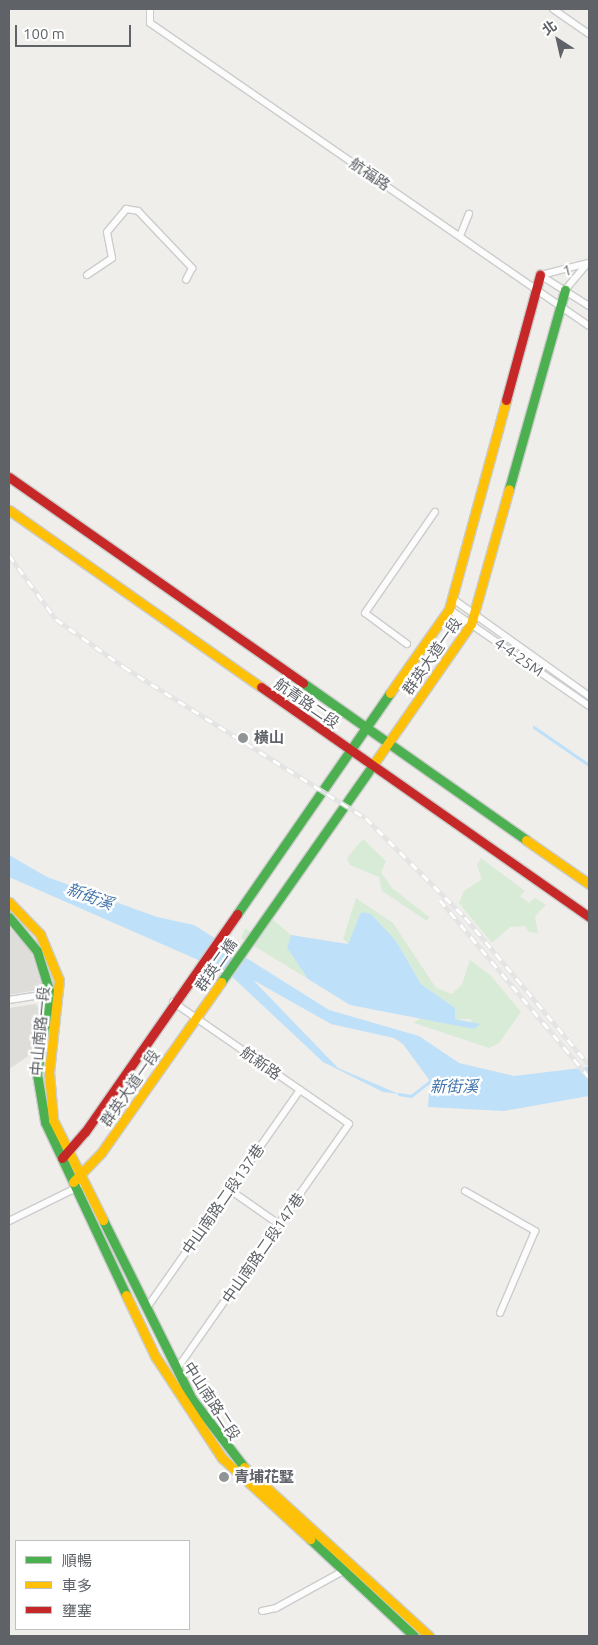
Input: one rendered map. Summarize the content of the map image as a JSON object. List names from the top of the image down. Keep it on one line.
{"streets":{"street":["航福路","1","群英大道一段","4-4-25M","航青路二段","群英二橋","中山南路一段","航新路","中山南路二段137巷","中山南路二段147巷","中山南路二段"]},"crossings":[["航福路","群英大道一段"],["1","群英大道一段"],["群英大道一段","4-4-25M"],["群英大道一段","航青路二段"],["群英大道一段","群英二橋"],["群英大道一段","航新路"],["群英大道一段","中山南路二段"],["中山南路一段","中山南路二段"],["航新路","中山南路二段137巷"],["航新路","中山南路二段147巷"],["中山南路二段137巷","中山南路二段"],["中山南路二段147巷","中山南路二段"]],"water":["新街溪"],"places":["橫山","青埔花墅"],"legend":["順暢","車多","壅塞"],"scale_bar":"100 m","north":"top left"}
